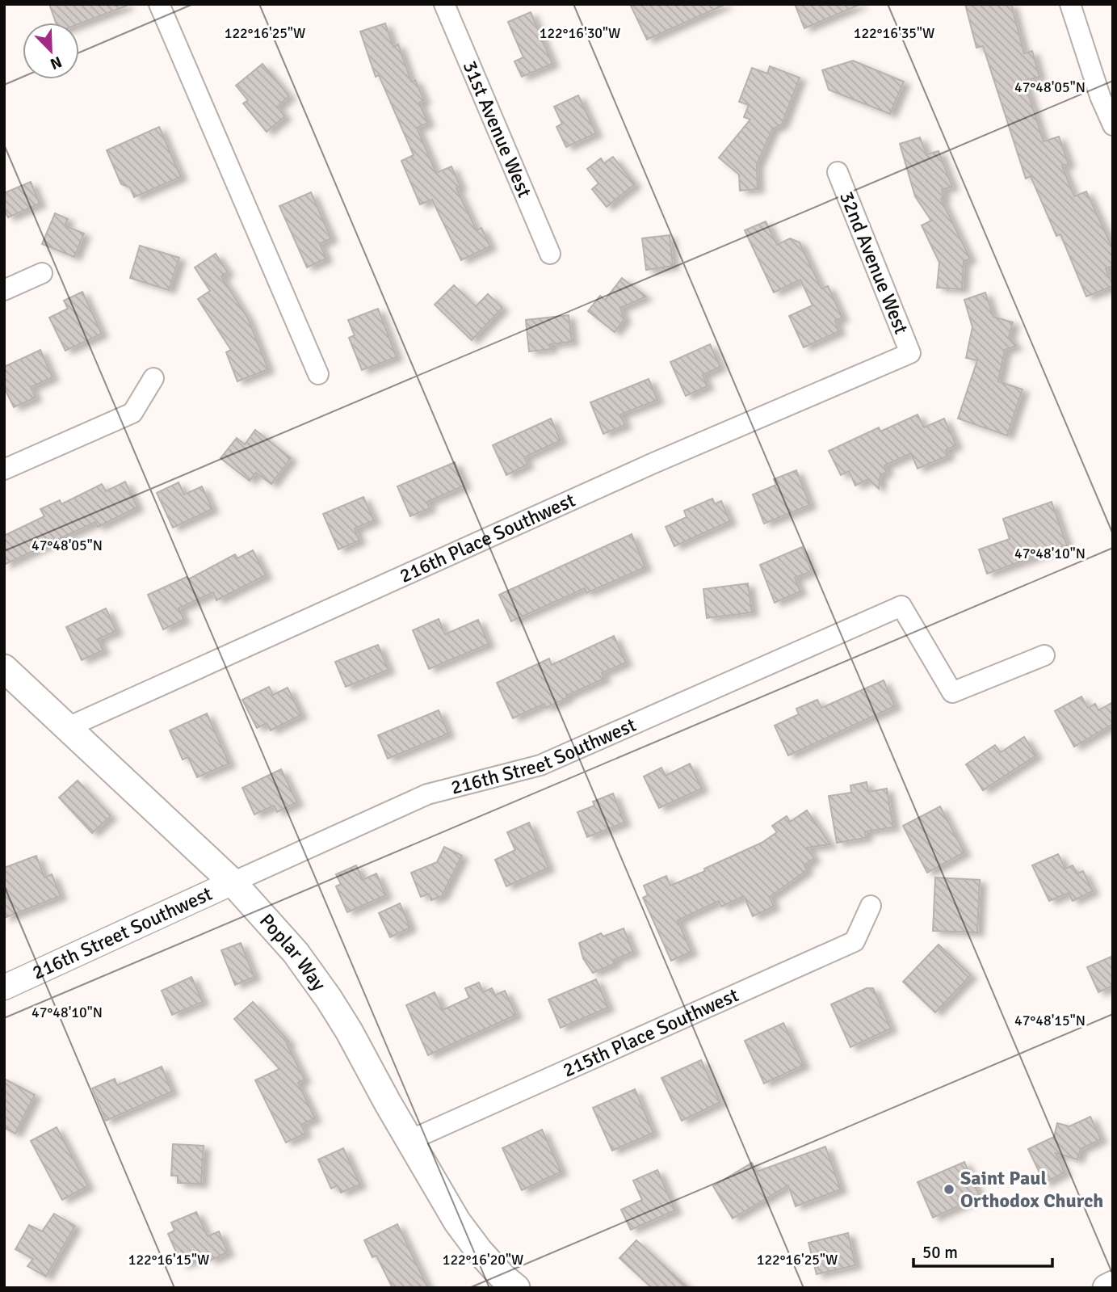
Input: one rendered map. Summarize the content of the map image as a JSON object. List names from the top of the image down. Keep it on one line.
{"streets":{"main road":["Poplar Way"],"street":["31st Avenue West","32nd Avenue West","216th Place Southwest","216th Street Southwest","215th Place Southwest"]},"crossings":[["32nd Avenue West","216th Place Southwest"],["216th Place Southwest","Poplar Way"],["216th Street Southwest","Poplar Way"],["Poplar Way","215th Place Southwest"]],"places":["Saint Paul Orthodox Church"],"scale_bar":"50 m","north":"bottom right","coordinates":["122°16'25\"W","122°16'30\"W","122°16'35\"W","47°48'05\"N","47°48'10\"N","47°48'15\"N","122°16'15\"W","122°16'20\"W"]}
